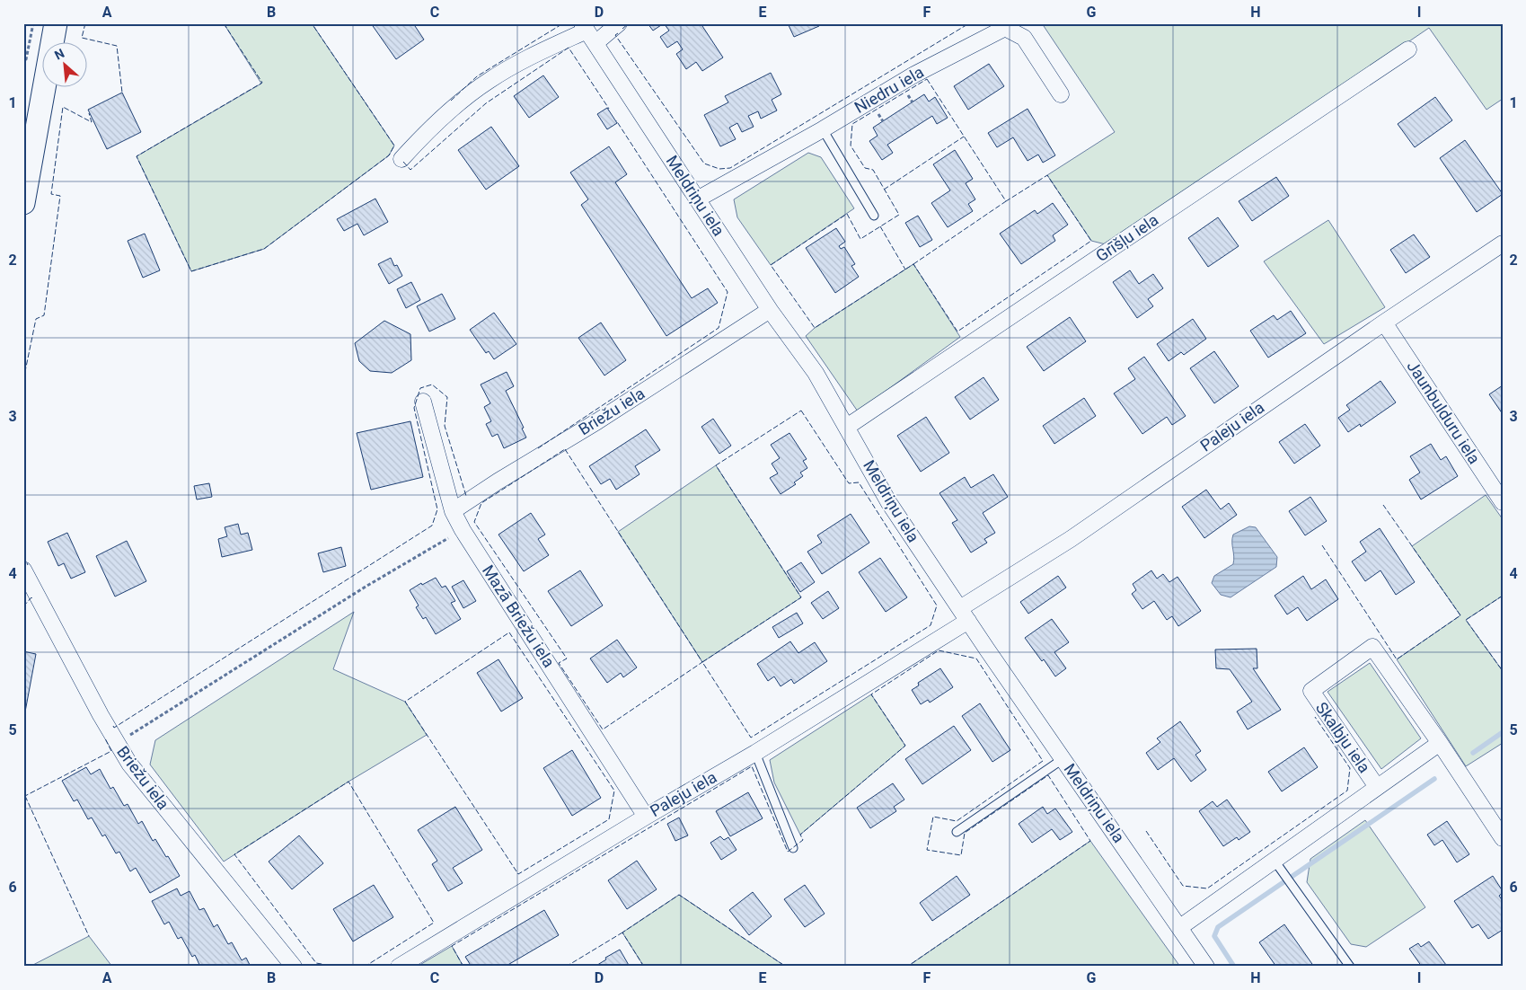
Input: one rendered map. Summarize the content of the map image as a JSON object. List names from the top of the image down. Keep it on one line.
{"streets":{"street":["Niedru iela","Meldriņu iela","Grīšļu iela","Briežu iela","Jaunbulduru iela","Paleju iela","Mazā Briežu iela","Skalbju iela"]},"crossings":[["Niedru iela","Meldriņu iela"],["Meldriņu iela","Grīšļu iela"],["Meldriņu iela","Briežu iela"],["Meldriņu iela","Paleju iela"],["Meldriņu iela","Skalbju iela"],["Briežu iela","Mazā Briežu iela"],["Jaunbulduru iela","Paleju iela"],["Paleju iela","Mazā Briežu iela"]],"north":"top left","grid":{"columns":["A","B","C","D","E","F","G","H","I"],"rows":["1","2","3","4","5","6"]}}
